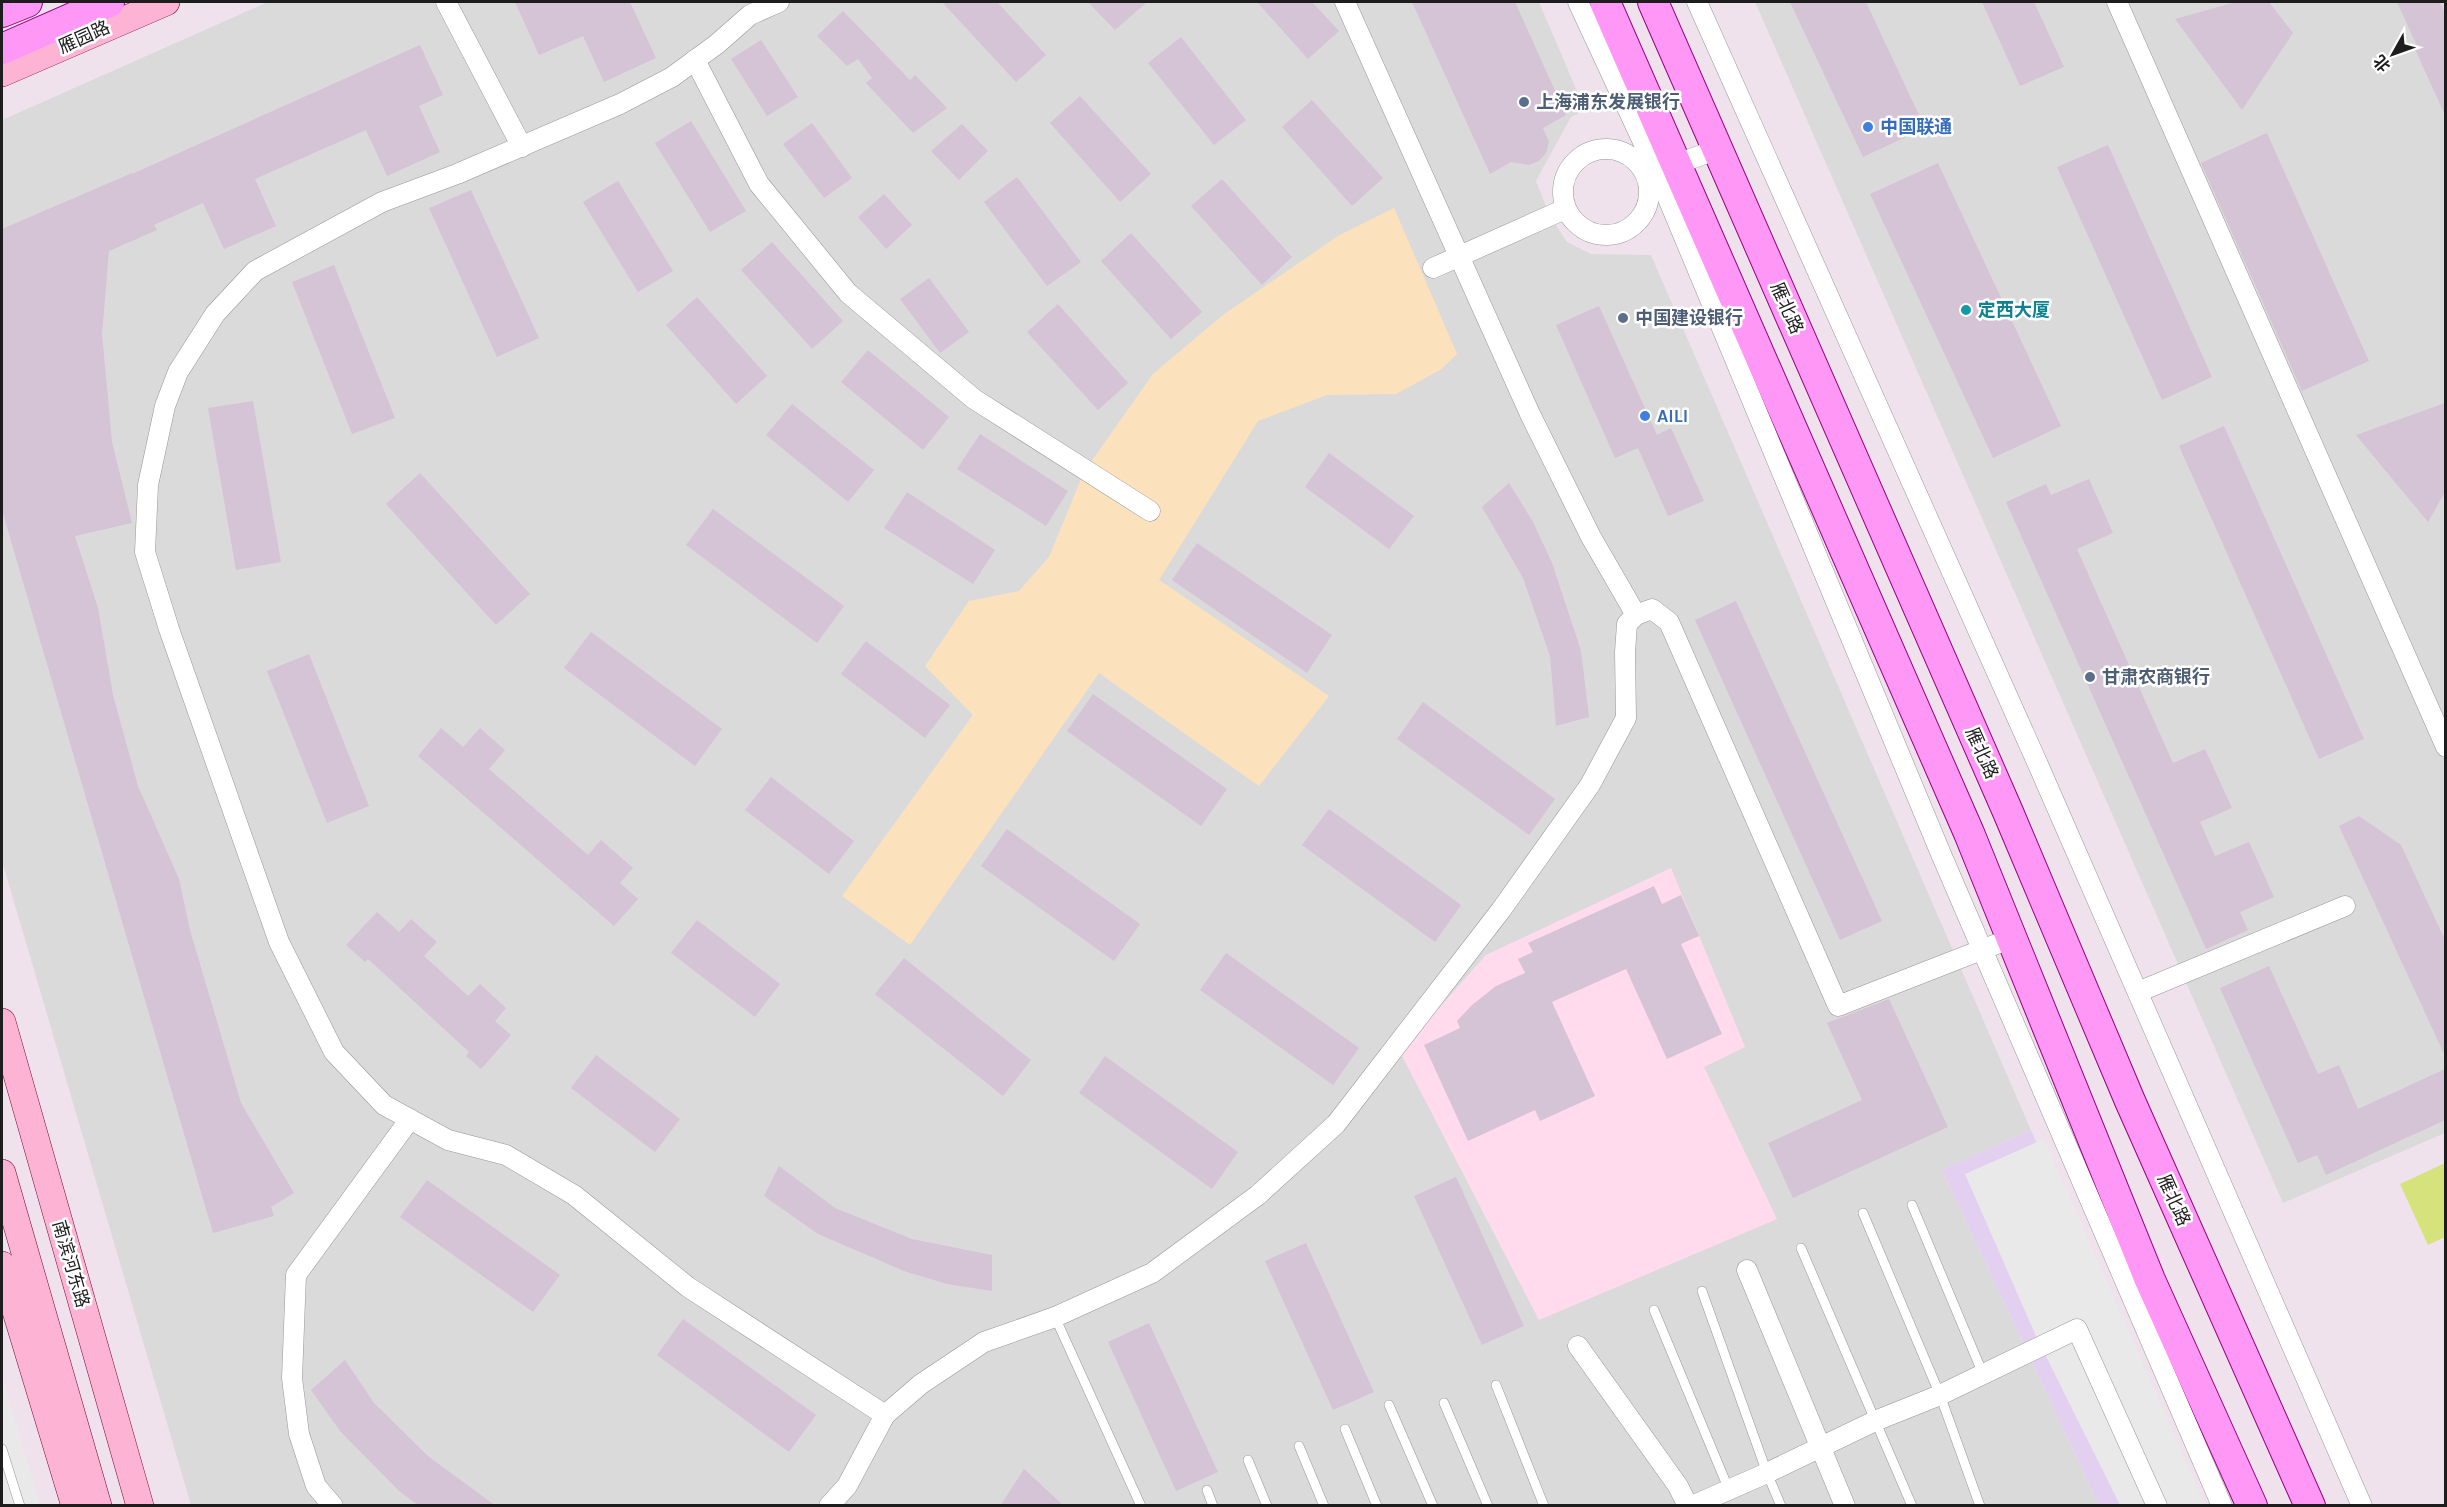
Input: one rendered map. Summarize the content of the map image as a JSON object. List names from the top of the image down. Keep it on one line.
{"streets":{"main road":["雁园路","雁北路","南滨河东路"]},"places":["上海浦东发展银行","中国联通","定西大厦","中国建设银行","AILI","甘肃农商银行"],"north":"bottom left"}
